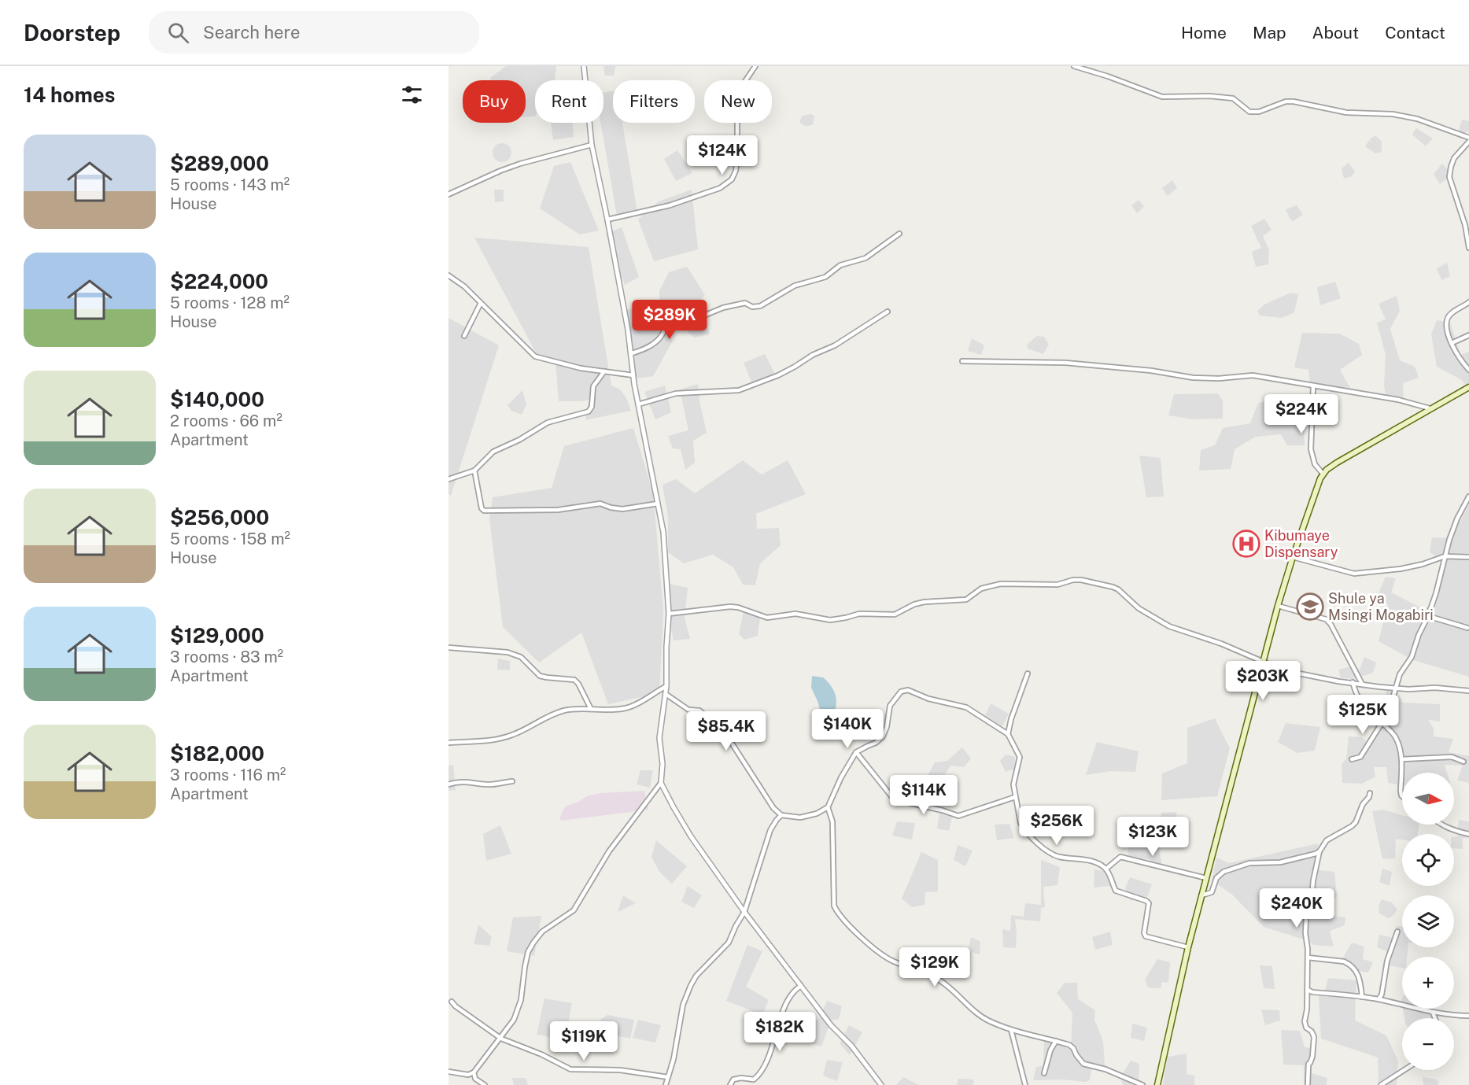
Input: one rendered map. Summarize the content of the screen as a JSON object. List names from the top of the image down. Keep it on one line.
{"places":{"hospital":["Kibumaye Dispensary"],"school or university":["Shule ya Msingi Mogabiri"]},"north":"right","page":{"header":"Doorstep","search":"Search here","nav":["Home","Map","About","Contact"],"heading":"14 homes","chip":["Buy","Rent","Filters","New"],"list":[{"name":"$289,000","note":"5 rooms · 143 m² · House"},{"name":"$224,000","note":"5 rooms · 128 m² · House"},{"name":"$140,000","note":"2 rooms · 66 m² · Apartment"},{"name":"$256,000","note":"5 rooms · 158 m² · House"},{"name":"$129,000","note":"3 rooms · 83 m² · Apartment"},{"name":"$182,000","note":"3 rooms · 116 m² · Apartment"}],"price":["$124K","$289K","$224K","$203K","$125K","$140K","$85.4K","$114K","$256K","$123K","$240K","$129K","$182K","$119K"],"map_buttons":["+","−"]}}
